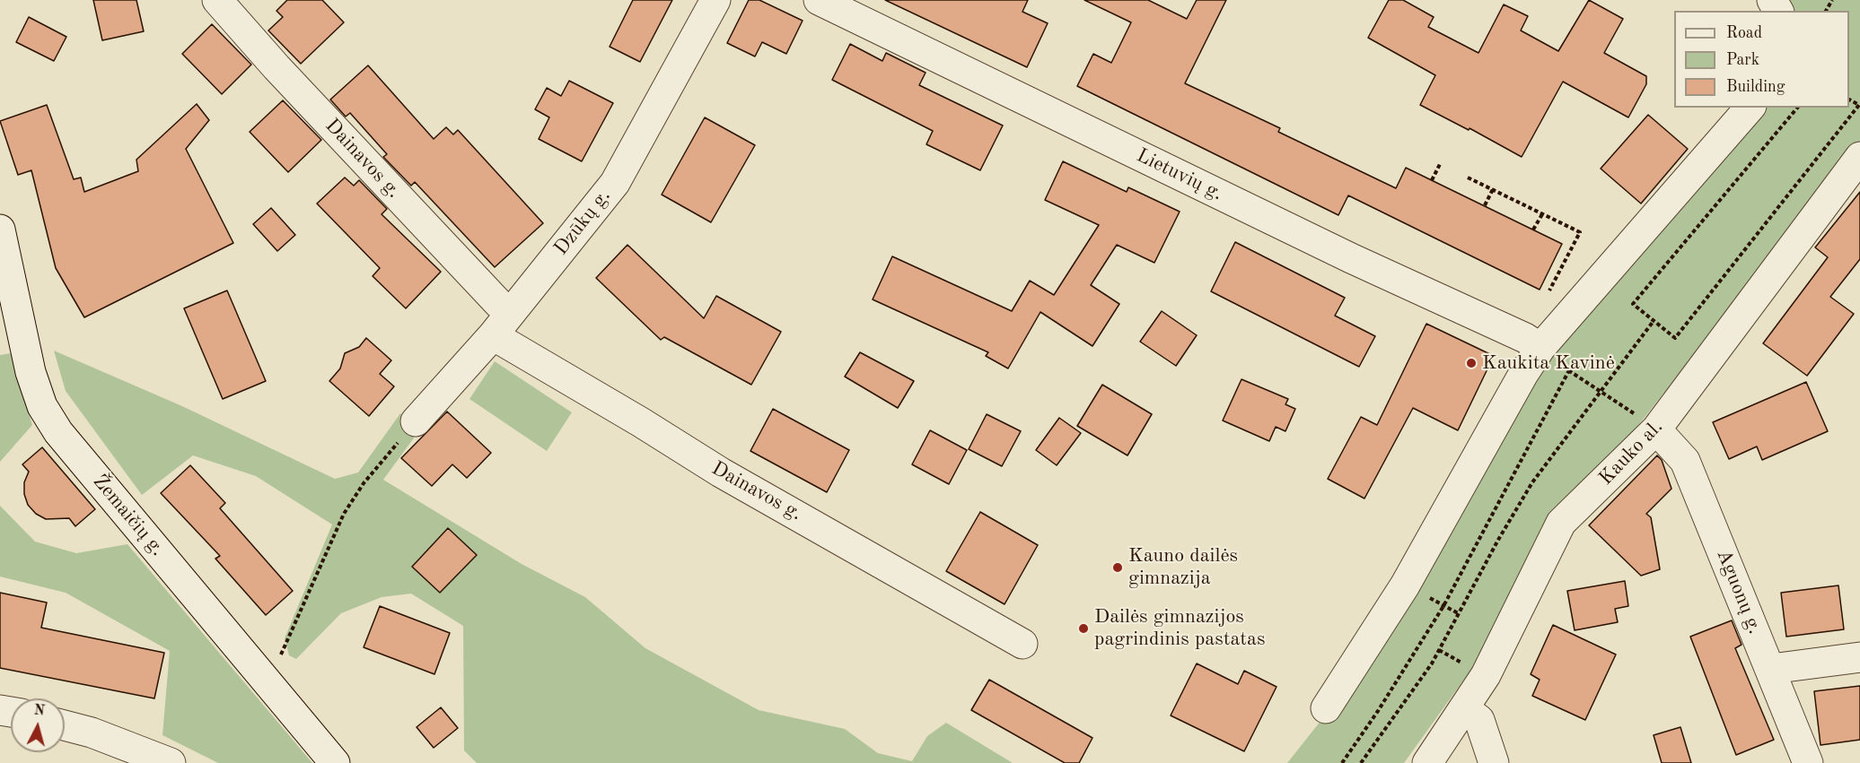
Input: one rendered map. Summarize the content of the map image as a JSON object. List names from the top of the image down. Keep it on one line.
{"streets":{"street":["Dainavos g.","Lietuvių g.","Dzūkų g.","Kauko al.","Žemaičių g.","Aguonų g."]},"crossings":[["Dainavos g.","Dzūkų g."],["Kauko al.","Aguonų g."]],"places":["Kaukita Kavinė","Kauno dailės gimnazija","Dailės gimnazijos pagrindinis pastatas"],"legend":["Road","Park","Building"],"north":"top"}
